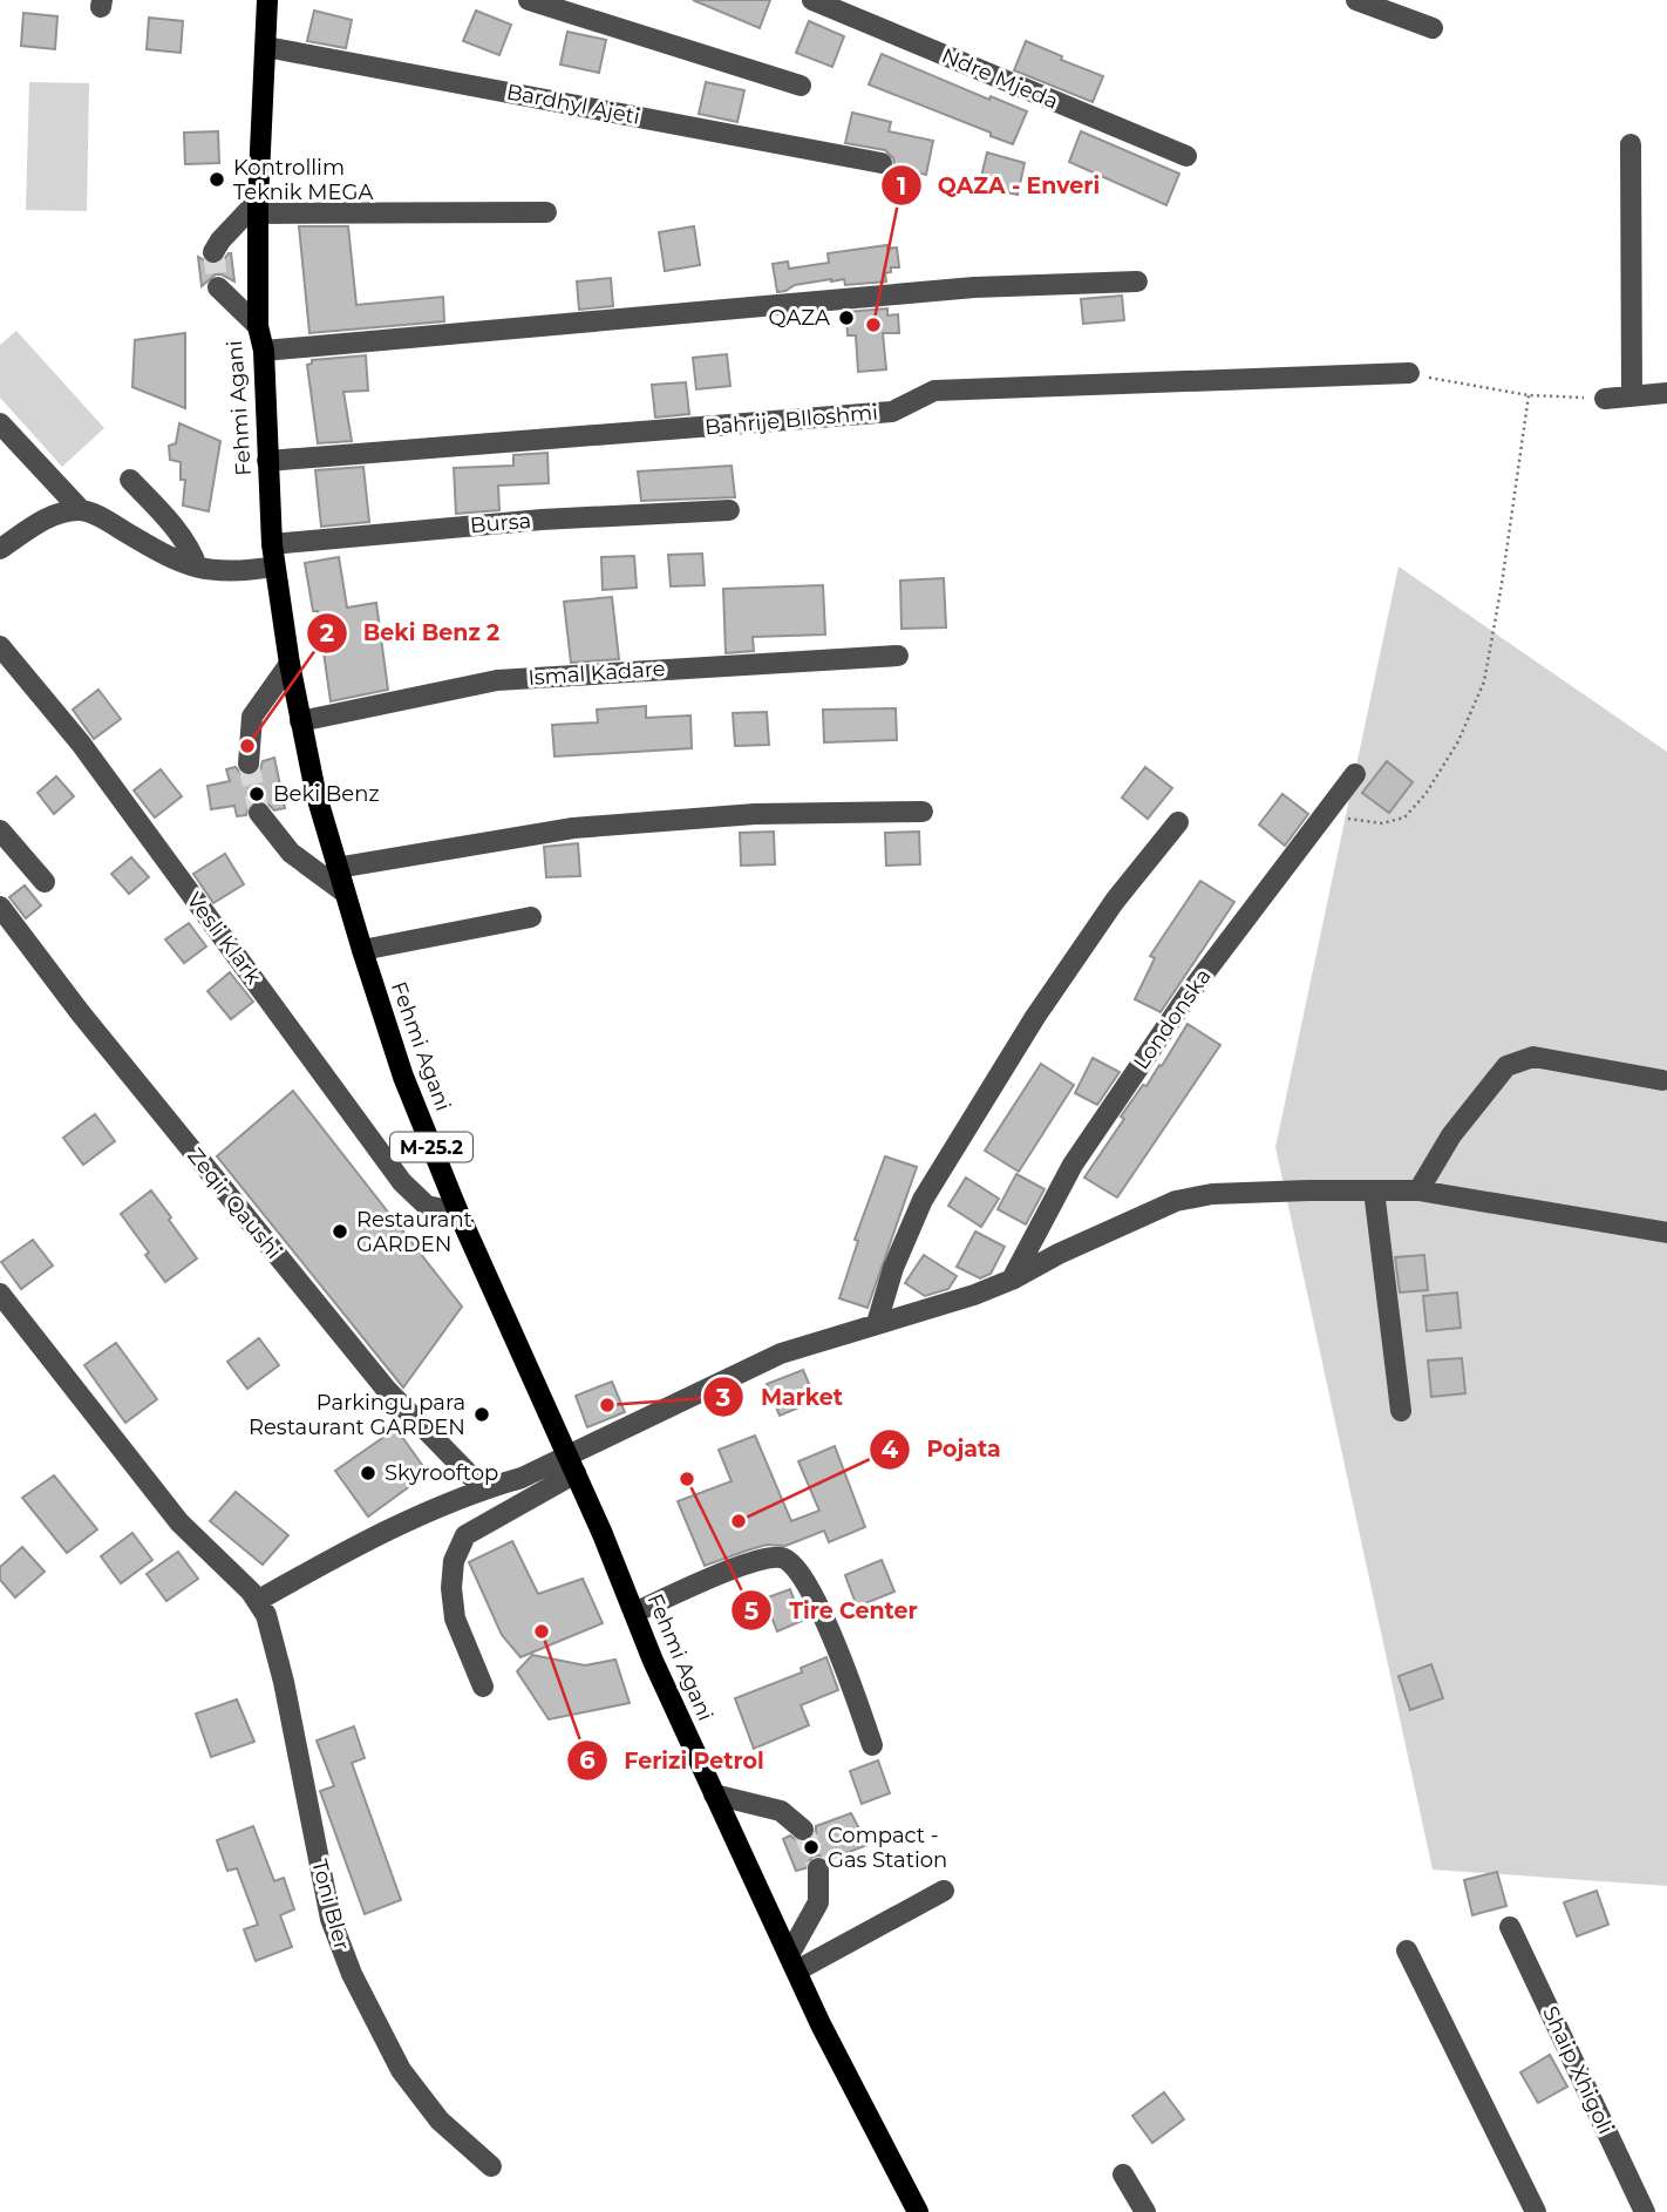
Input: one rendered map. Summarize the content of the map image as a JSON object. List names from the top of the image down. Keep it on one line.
{"streets":{"main road":["Fehmi Agani","M-25.2"],"street":["Ndre Mjeda","Bardhyl Ajeti","Bahrije Blloshmi","Bursa","Ismal Kadare","Vesli Klark","Londonska","Zeqir Qaushi","Toni Bler","Shaip Xhigoli"]},"crossings":[["Bardhyl Ajeti","Fehmi Agani"],["Fehmi Agani","Bahrije Blloshmi"],["Fehmi Agani","Bursa"],["Fehmi Agani","Ismal Kadare"],["Fehmi Agani","Vesli Klark"]],"places":["Kontrollim Teknik MEGA","QAZA","QAZA - Enveri","Beki Benz 2","Beki Benz","Restaurant GARDEN","Market","Parkingu para Restaurant GARDEN","Skyrooftop","Tire Center","Pojata","Ferizi Petrol","Compact - Gas Station"]}
